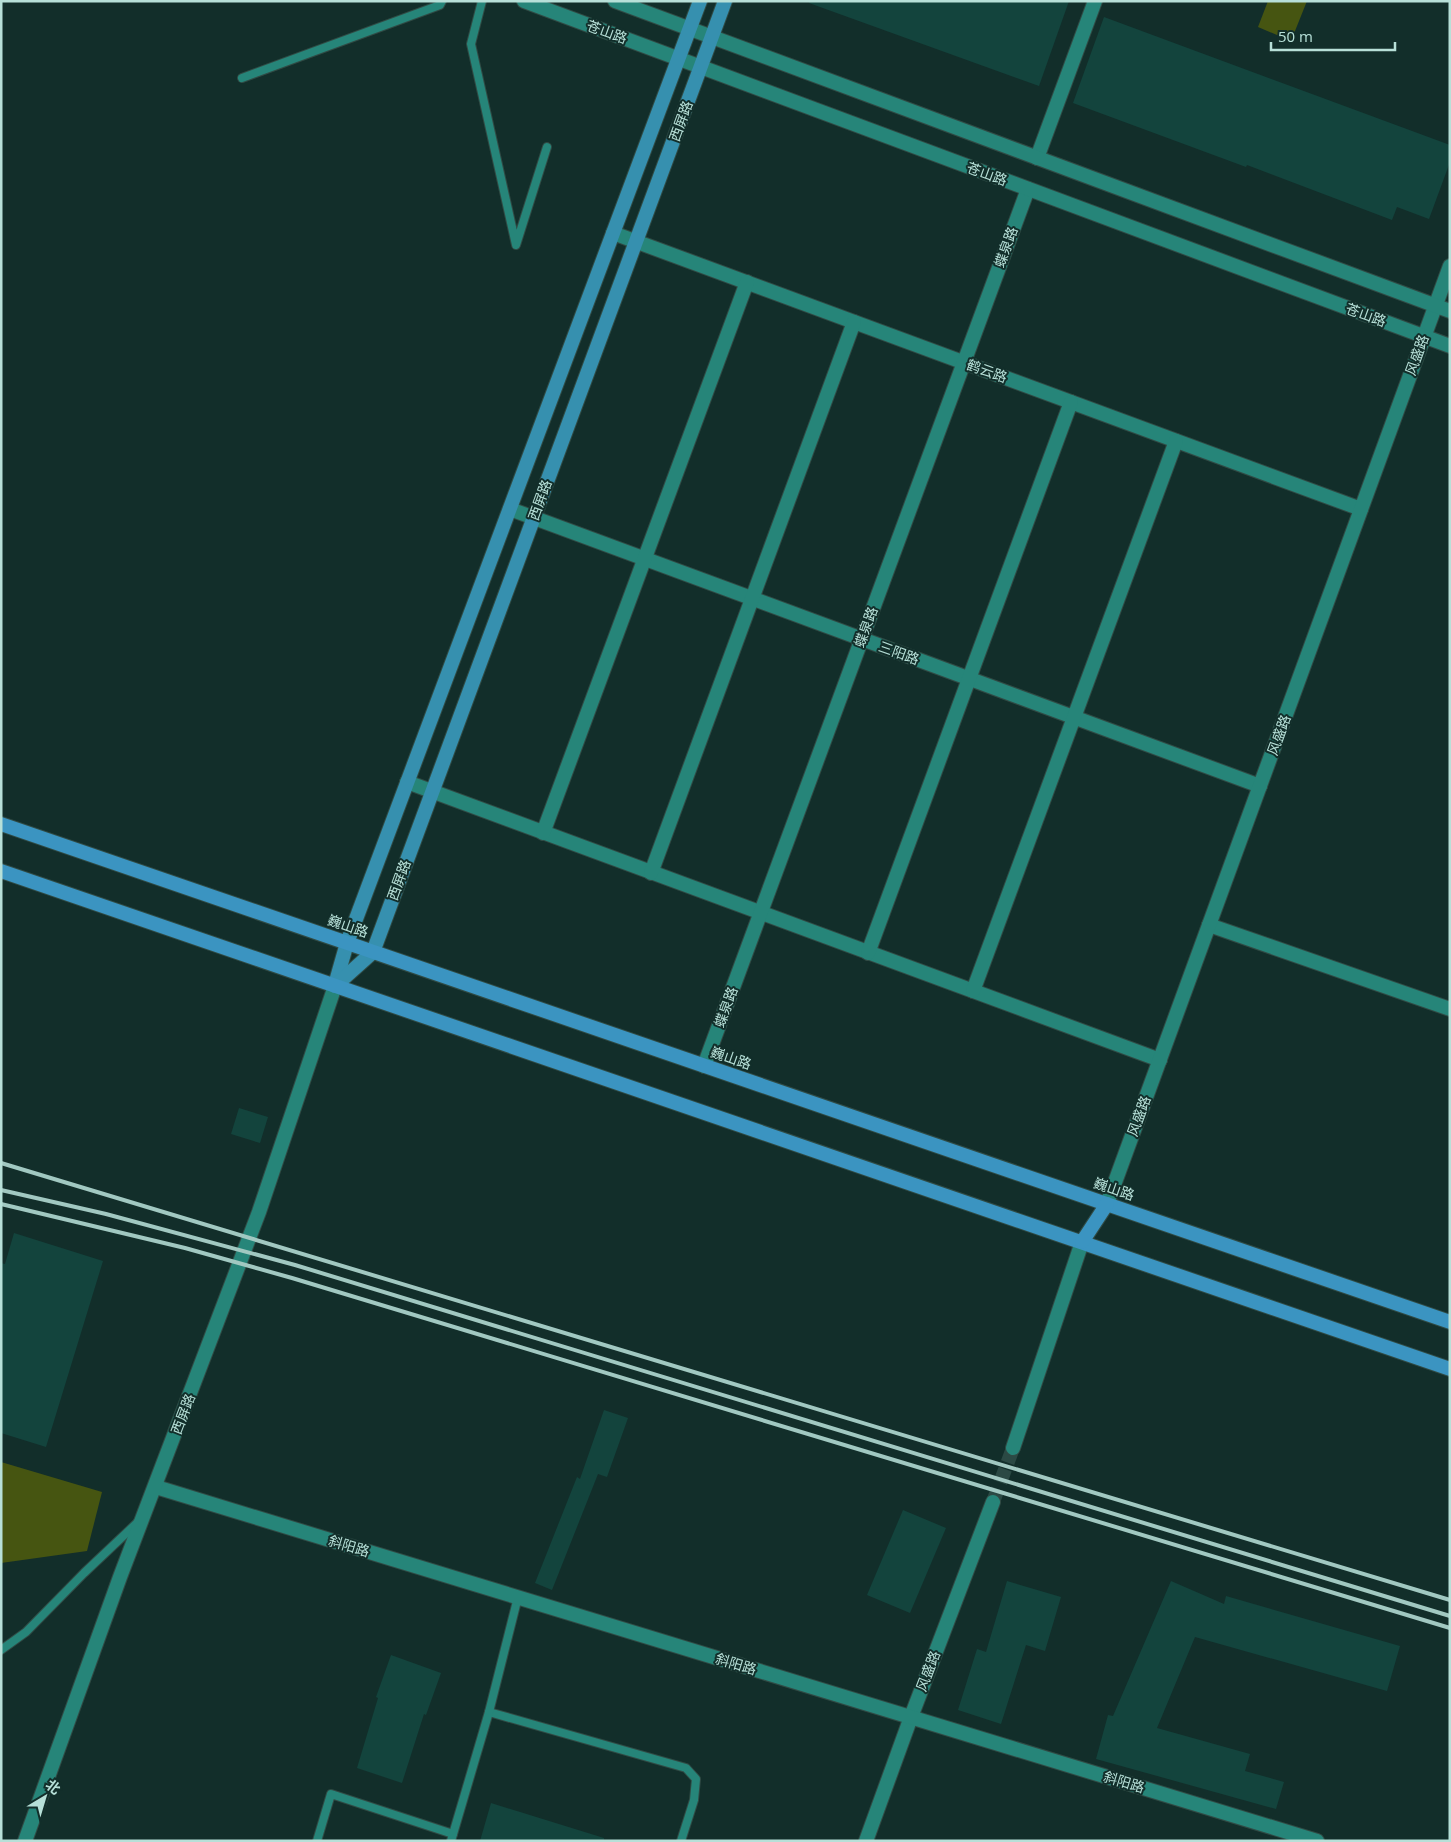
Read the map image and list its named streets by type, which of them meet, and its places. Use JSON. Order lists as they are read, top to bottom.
{
  "streets": {
    "highway": ["巍山路"],
    "main road": ["西屏路"],
    "street": [
      "苍山路",
      "蝶泉路",
      "风盛路",
      "鹤云路",
      "三阳路",
      "斜阳路"
    ]
  },
  "crossings": [
    ["苍山路", "西屏路"],
    ["苍山路", "蝶泉路"],
    ["苍山路", "风盛路"],
    ["西屏路", "鹤云路"],
    ["西屏路", "三阳路"],
    ["西屏路", "巍山路"],
    ["西屏路", "斜阳路"],
    ["蝶泉路", "鹤云路"],
    ["蝶泉路", "三阳路"],
    ["蝶泉路", "巍山路"],
    ["风盛路", "鹤云路"],
    ["风盛路", "三阳路"],
    ["风盛路", "巍山路"],
    ["风盛路", "斜阳路"]
  ],
  "scale_bar": "50 m",
  "north": "top right"
}
